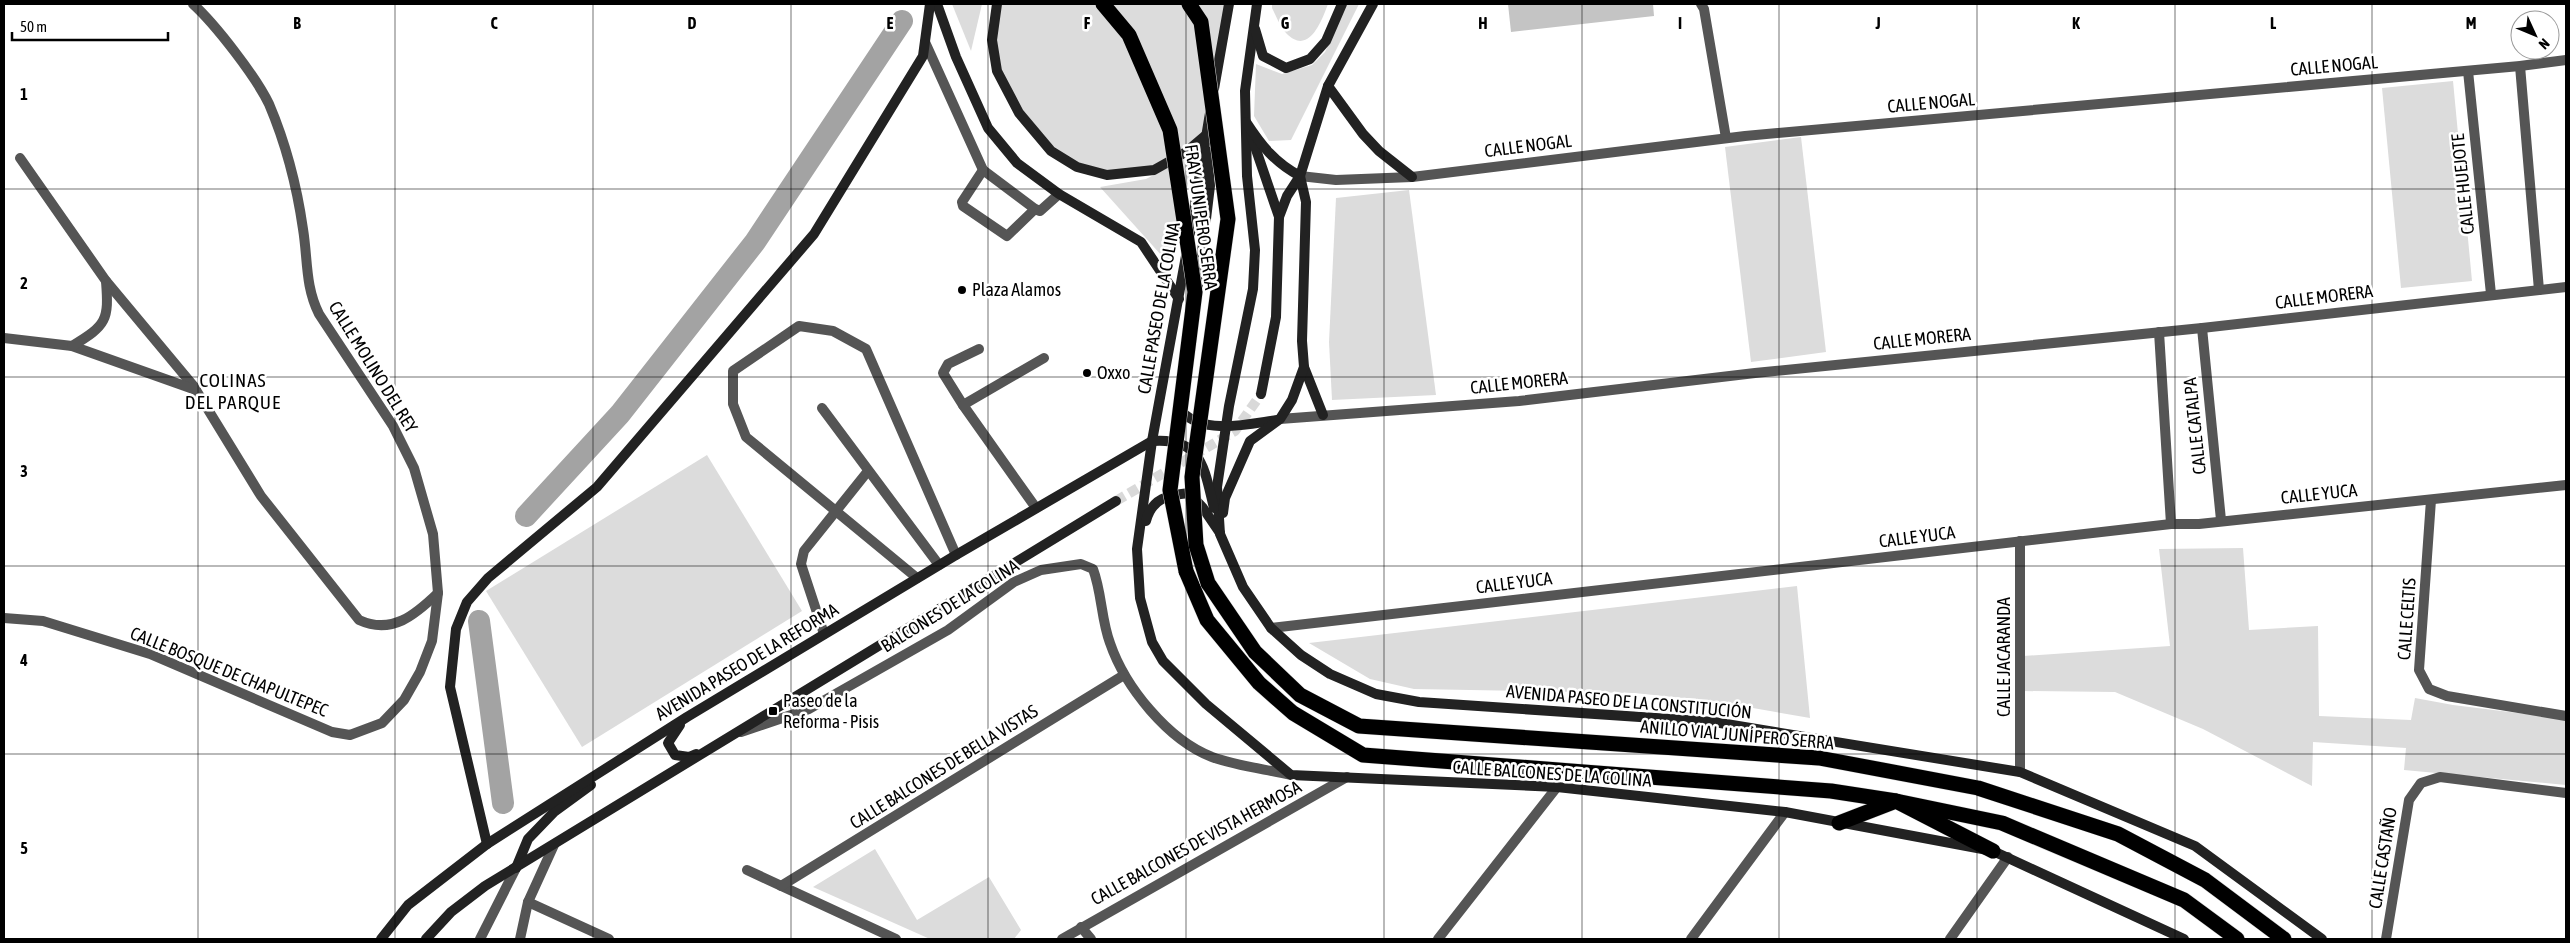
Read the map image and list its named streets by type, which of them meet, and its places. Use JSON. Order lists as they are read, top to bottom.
{
  "streets": {
    "highway": ["FRAY JUNIPERO SERRA", "ANILLO VIAL JUNÍPERO SERRA"],
    "street": [
      "CALLE NOGAL",
      "CALLE HUEJOTE",
      "CALLE MORERA",
      "CALLE PASEO DE LA COLINA",
      "CALLE MOLINO DEL REY",
      "CALLE CATALPA",
      "CALLE YUCA",
      "BALCONES DE LA COLINA",
      "CALLE CELTIS",
      "CALLE JACARANDA",
      "AVENIDA PASEO DE LA REFORMA",
      "CALLE BOSQUE DE CHAPULTEPEC",
      "AVENIDA PASEO DE LA CONSTITUCIÓN",
      "CALLE BALCONES DE BELLA VISTAS",
      "CALLE BALCONES DE LA COLINA",
      "CALLE BALCONES DE VISTA HERMOSA",
      "CALLE CASTAÑO"
    ]
  },
  "crossings": [
    ["CALLE NOGAL", "CALLE HUEJOTE"],
    ["CALLE HUEJOTE", "CALLE MORERA"],
    ["FRAY JUNIPERO SERRA", "ANILLO VIAL JUNÍPERO SERRA"],
    ["CALLE MORERA", "CALLE CATALPA"],
    ["CALLE PASEO DE LA COLINA", "AVENIDA PASEO DE LA REFORMA"],
    ["CALLE MOLINO DEL REY", "CALLE BOSQUE DE CHAPULTEPEC"],
    ["CALLE CATALPA", "CALLE YUCA"],
    ["CALLE YUCA", "CALLE CELTIS"],
    ["CALLE YUCA", "CALLE JACARANDA"],
    ["CALLE YUCA", "AVENIDA PASEO DE LA CONSTITUCIÓN"],
    ["BALCONES DE LA COLINA", "CALLE BALCONES DE BELLA VISTAS"],
    ["BALCONES DE LA COLINA", "CALLE BALCONES DE LA COLINA"],
    ["CALLE JACARANDA", "AVENIDA PASEO DE LA CONSTITUCIÓN"],
    ["CALLE BALCONES DE LA COLINA", "CALLE BALCONES DE VISTA HERMOSA"]
  ],
  "districts": ["COLINAS DEL PARQUE"],
  "places": {
    "other": ["Plaza Alamos", "Oxxo"],
    "transit": ["Paseo de la Reforma - Pisis"]
  },
  "scale_bar": "50 m",
  "north": "bottom right",
  "grid": {
    "columns": [
      "B",
      "C",
      "D",
      "E",
      "F",
      "G",
      "H",
      "I",
      "J",
      "K",
      "L",
      "M"
    ],
    "rows": [
      "1",
      "2",
      "3",
      "4",
      "5"
    ]
  }
}
